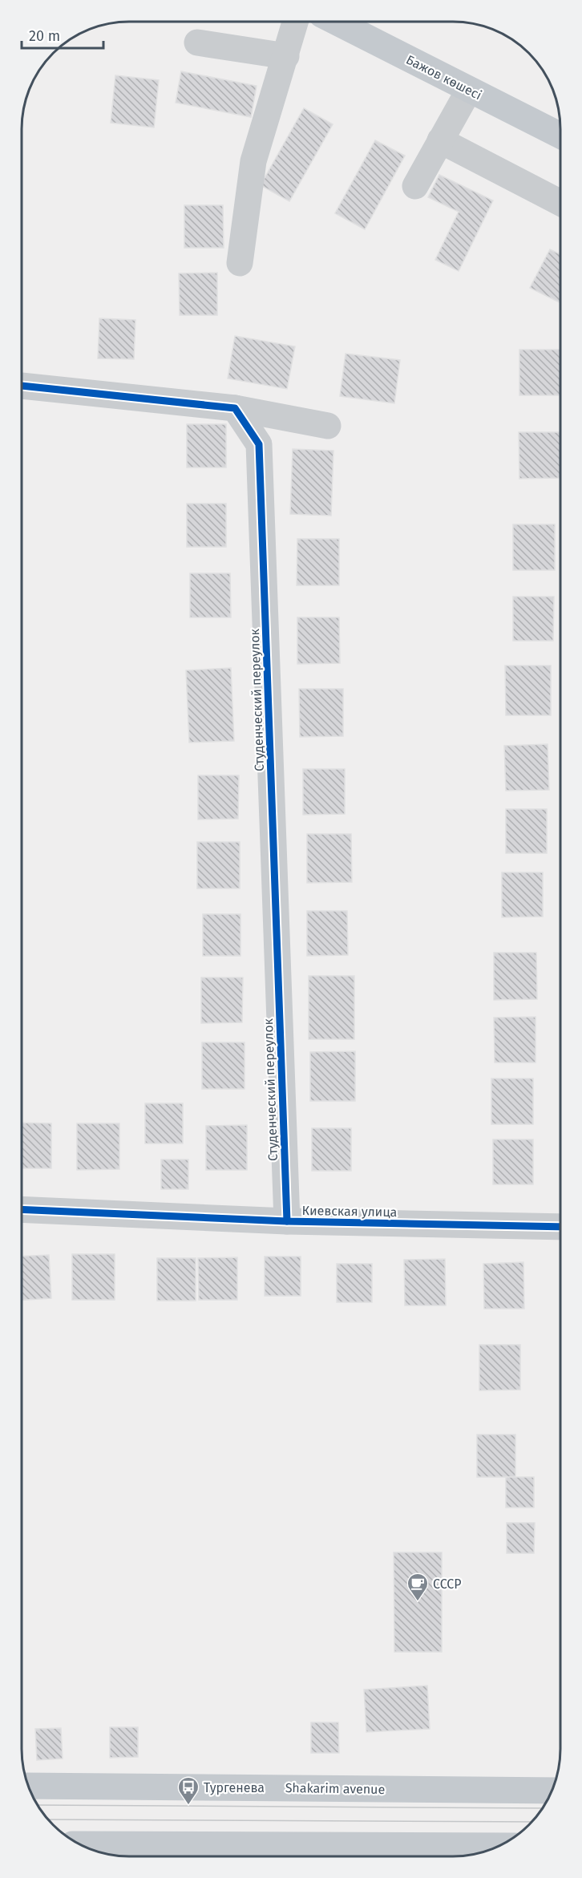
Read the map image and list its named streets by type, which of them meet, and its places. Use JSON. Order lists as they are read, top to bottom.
{
  "streets": {
    "main road": ["Бажов көшесі", "Shakarim avenue"],
    "street": ["Студенческий переулок", "Киевская улица"]
  },
  "crossings": [
    ["Студенческий переулок", "Киевская улица"]
  ],
  "places": {
    "cafe": ["СССР"],
    "bus stop": ["Тургенева"]
  },
  "scale_bar": "20 m"
}
